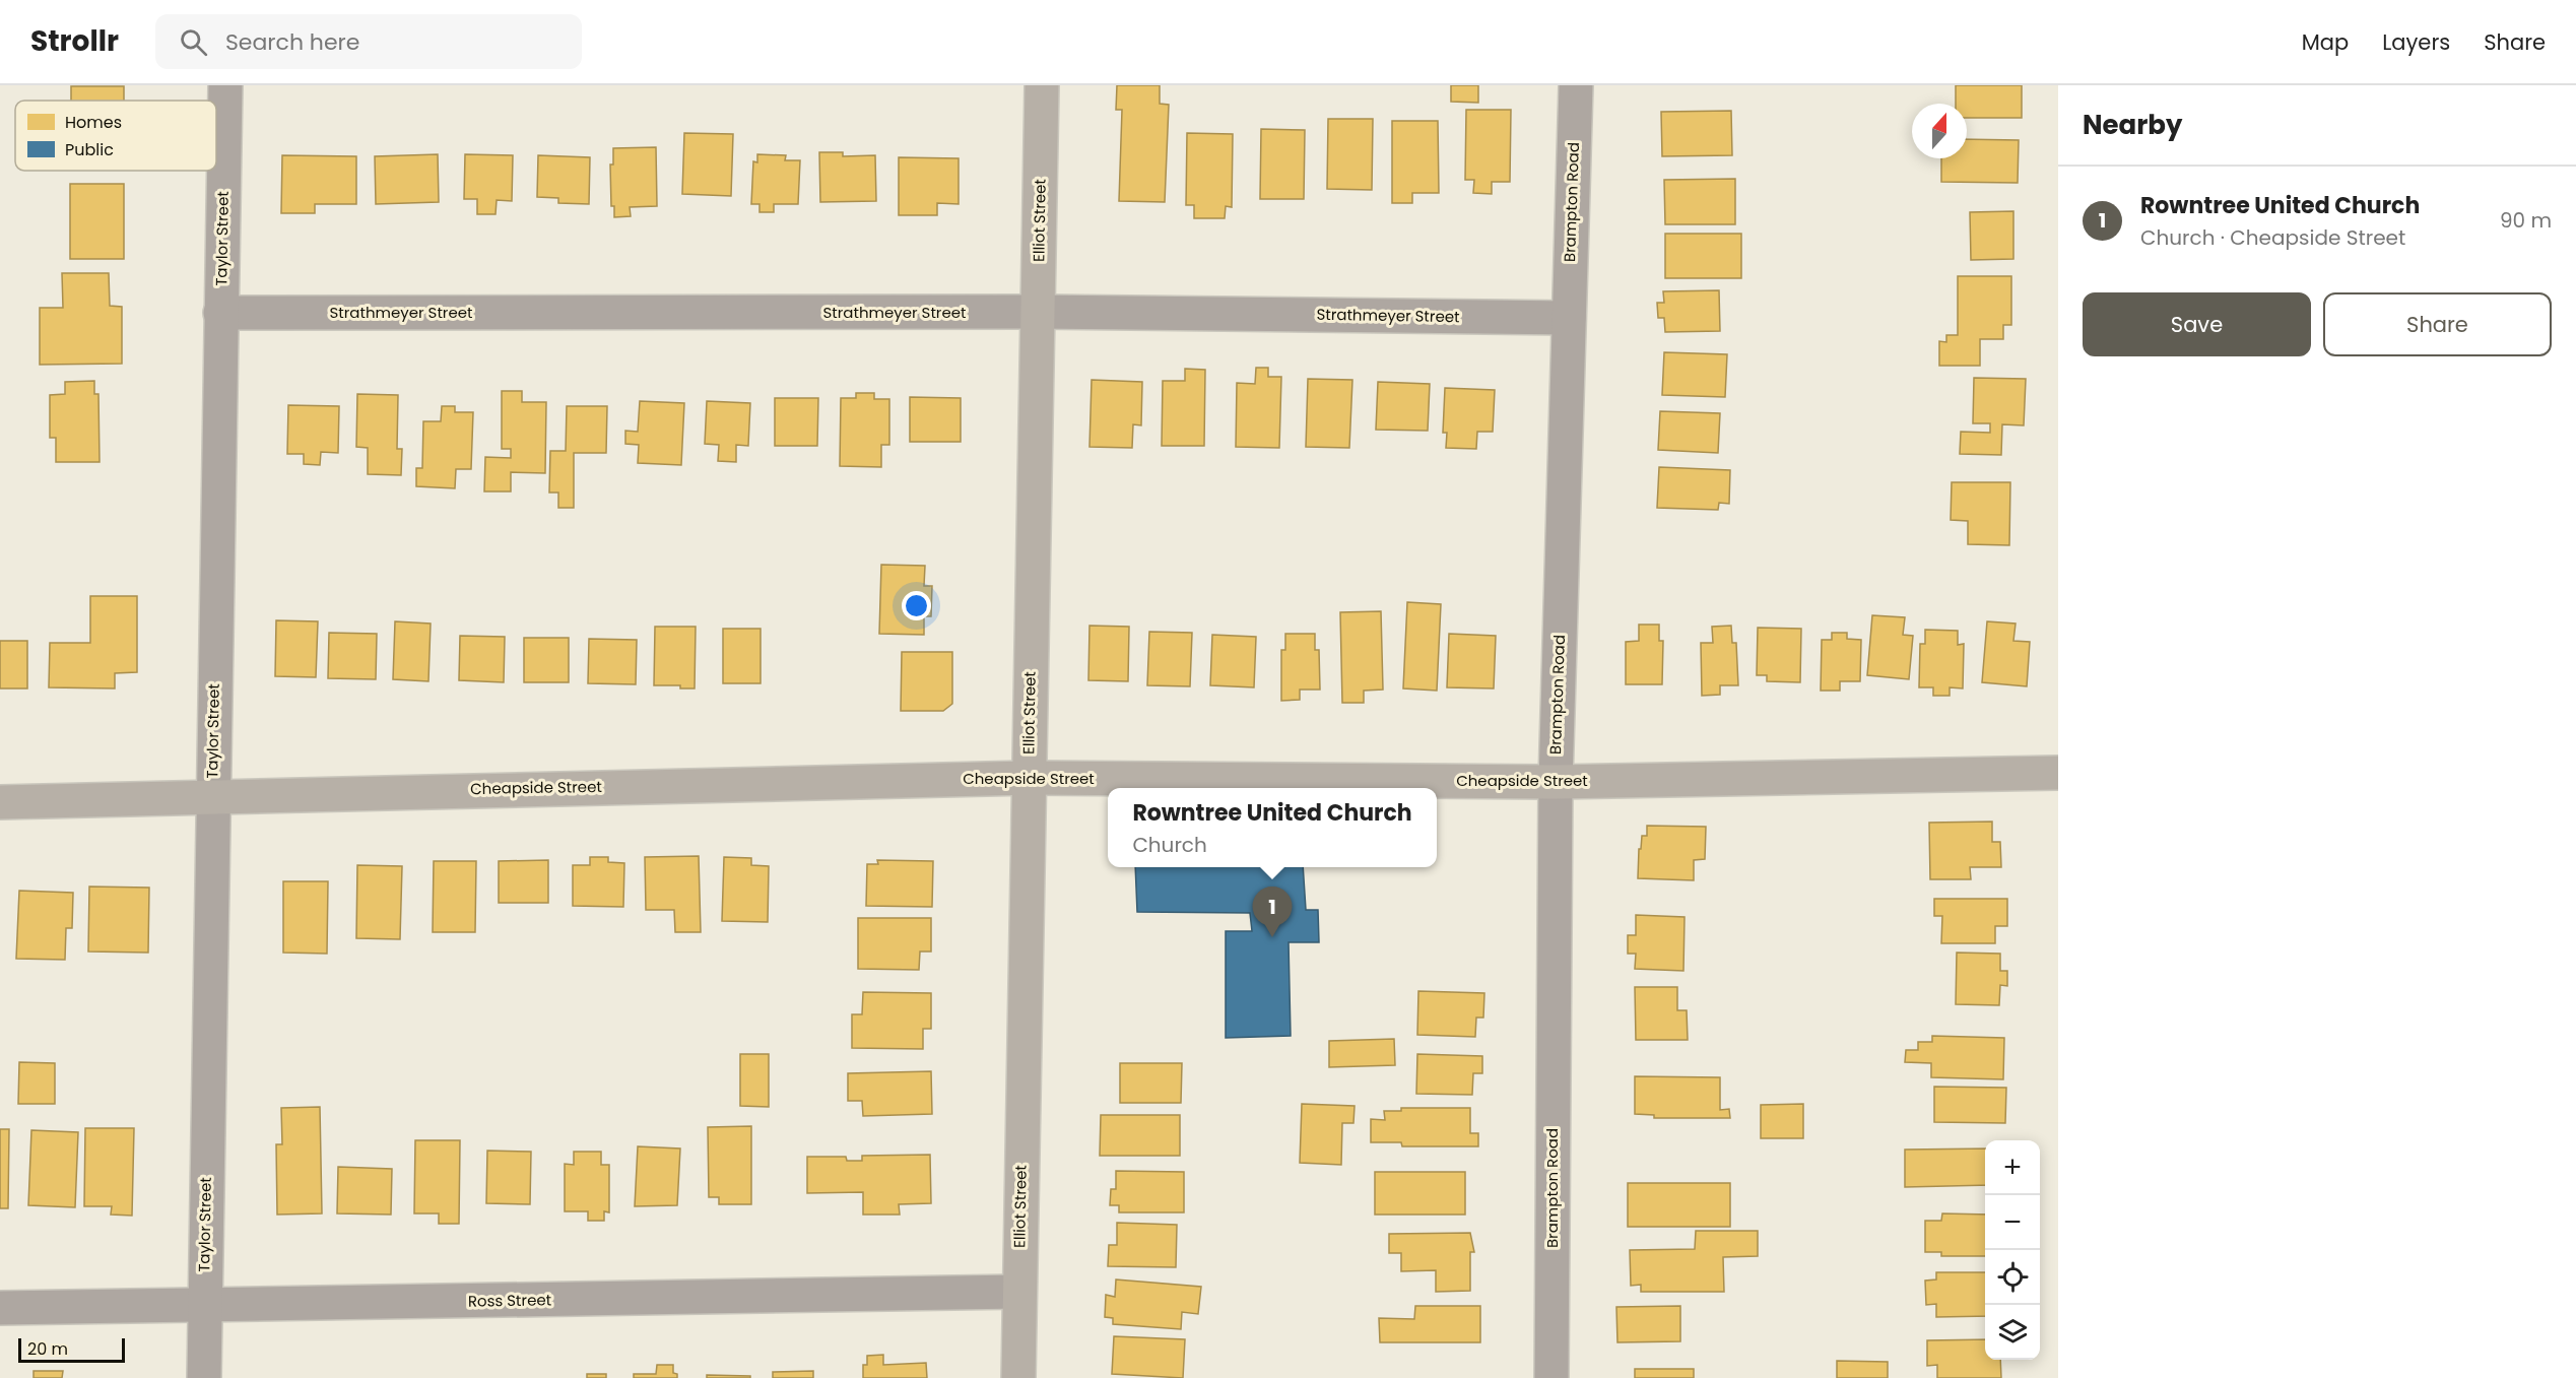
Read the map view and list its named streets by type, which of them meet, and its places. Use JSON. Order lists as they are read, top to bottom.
{
  "streets": {
    "street": [
      "Brampton Road",
      "Elliot Street",
      "Taylor Street",
      "Strathmeyer Street",
      "Cheapside Street",
      "Ross Street"
    ]
  },
  "crossings": [
    ["Brampton Road", "Strathmeyer Street"],
    ["Brampton Road", "Cheapside Street"],
    ["Elliot Street", "Strathmeyer Street"],
    ["Elliot Street", "Cheapside Street"],
    ["Elliot Street", "Ross Street"],
    ["Taylor Street", "Strathmeyer Street"],
    ["Taylor Street", "Cheapside Street"],
    ["Taylor Street", "Ross Street"]
  ],
  "legend": ["Homes", "Public"],
  "scale_bar": "20 m",
  "north": "top",
  "page": {
    "header": "Strollr",
    "search": "Search here",
    "nav": ["Map", "Layers", "Share"],
    "heading": "Nearby",
    "list": [
      {
        "mark": "1",
        "name": "Rowntree United Church",
        "note": "Church · Cheapside Street",
        "value": "90 m"
      }
    ],
    "buttons": ["Save", "Share"],
    "popup": ["Rowntree United Church", "Church"],
    "pins": "1",
    "map_buttons": ["+", "−"],
    "scale": "20 m"
  }
}
